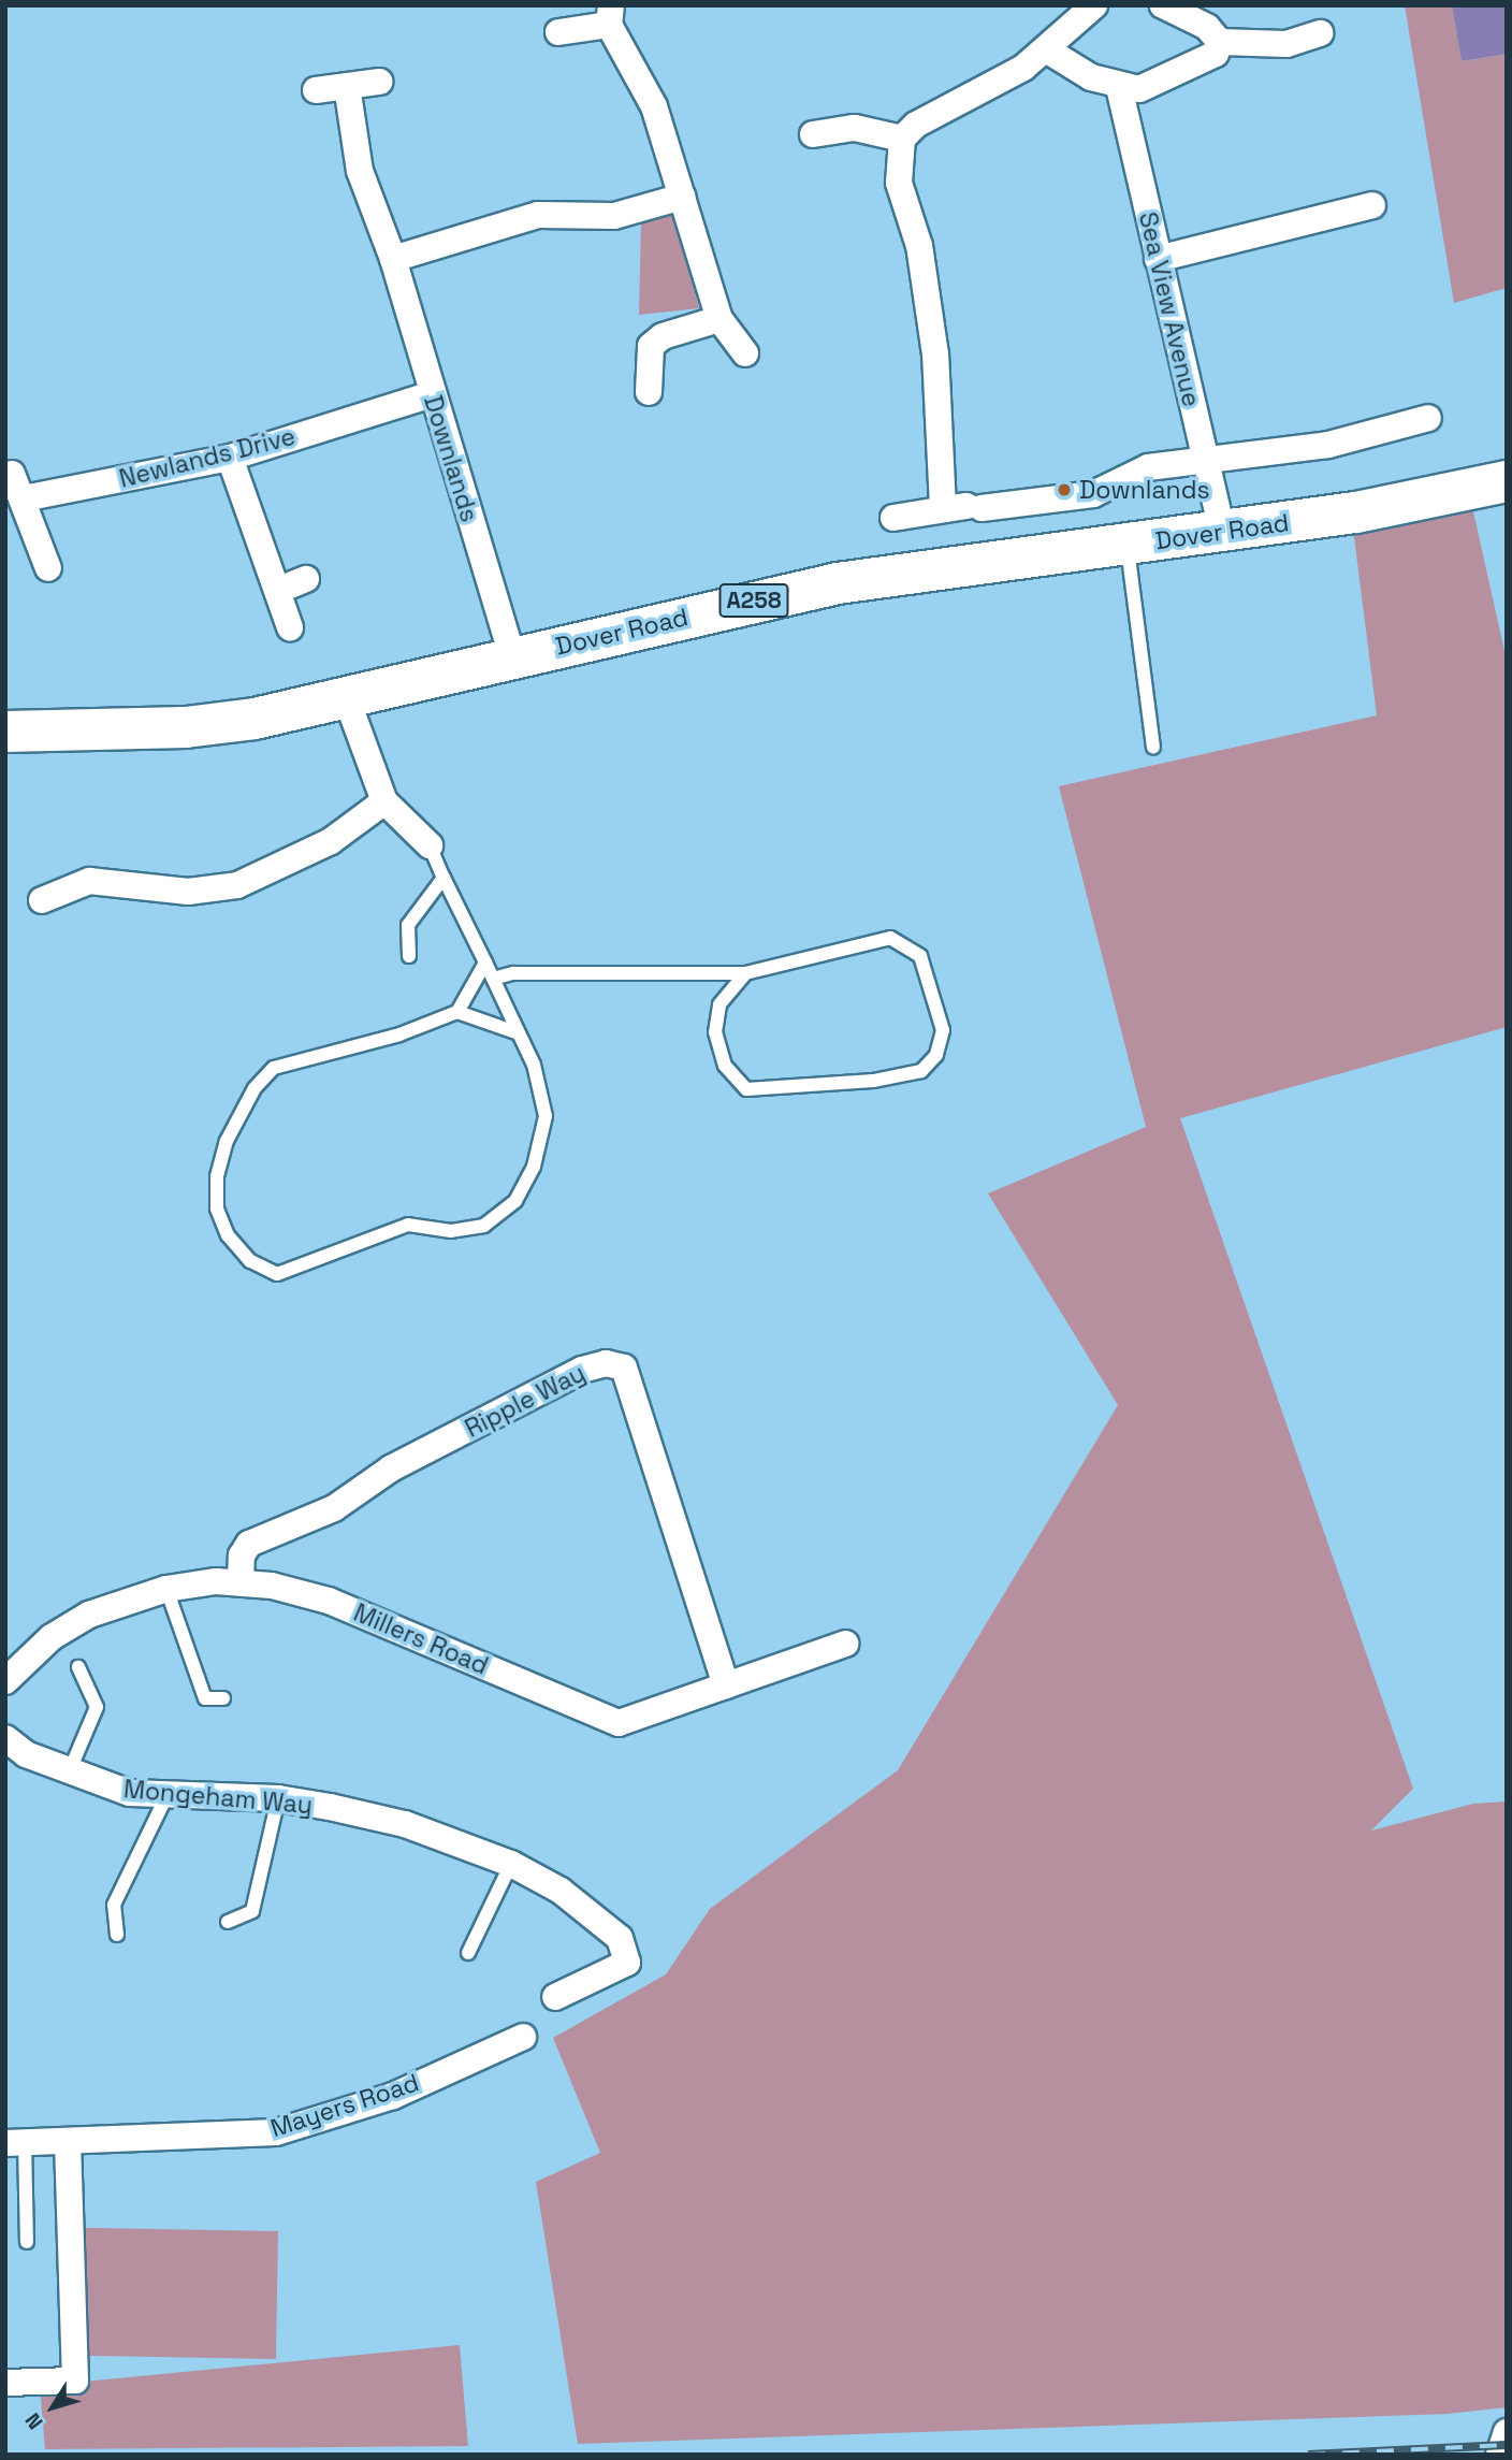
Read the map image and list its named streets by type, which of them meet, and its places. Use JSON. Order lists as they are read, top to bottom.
{
  "streets": {
    "main road": ["Dover Road", "A258"],
    "street": [
      "Sea View Avenue",
      "Newlands Drive",
      "Downlands",
      "Ripple Way",
      "Millers Road",
      "Mongeham Way",
      "Mayers Road"
    ]
  },
  "crossings": [
    ["Sea View Avenue", "Dover Road"],
    ["Newlands Drive", "Downlands"],
    ["Downlands", "Dover Road"],
    ["Ripple Way", "Millers Road"]
  ],
  "places": ["Downlands"],
  "north": "bottom left"
}
